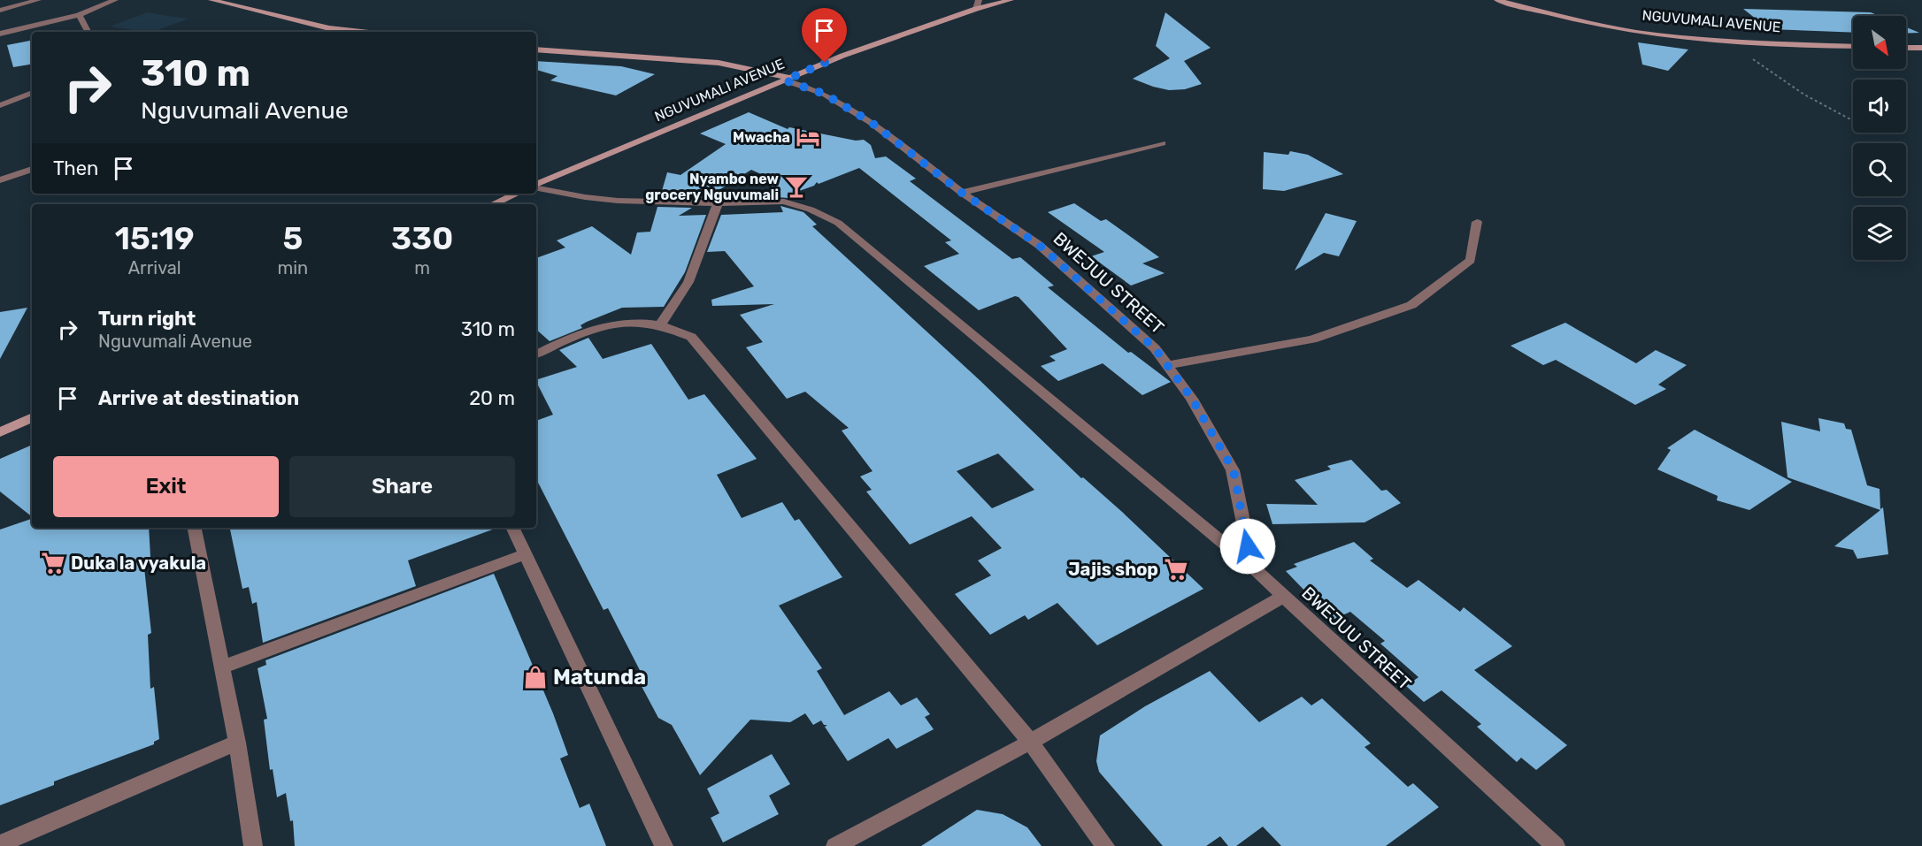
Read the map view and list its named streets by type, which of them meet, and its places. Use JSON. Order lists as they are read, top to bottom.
{
  "streets": {
    "street": ["NGUVUMALI AVENUE", "BWEJUU STREET"]
  },
  "crossings": [
    ["NGUVUMALI AVENUE", "BWEJUU STREET"]
  ],
  "places": {
    "hotel": ["Mwacha"],
    "bar": ["Nyambo new grocery Nguvumali"],
    "supermarket": ["Duka la vyakula", "Jajis shop"],
    "shop": ["Matunda"]
  },
  "north": "bottom right",
  "page": {
    "turn": ["310 m", "Nguvumali Avenue"],
    "then": "Then",
    "eta": [
      "15:19",
      "Arrival",
      "5",
      "min",
      "330",
      "m"
    ],
    "list": [
      {
        "name": "Turn right",
        "note": "Nguvumali Avenue",
        "value": "310 m"
      },
      {
        "name": "Arrive at destination",
        "value": "20 m"
      }
    ],
    "buttons": ["Exit", "Share"]
  }
}
